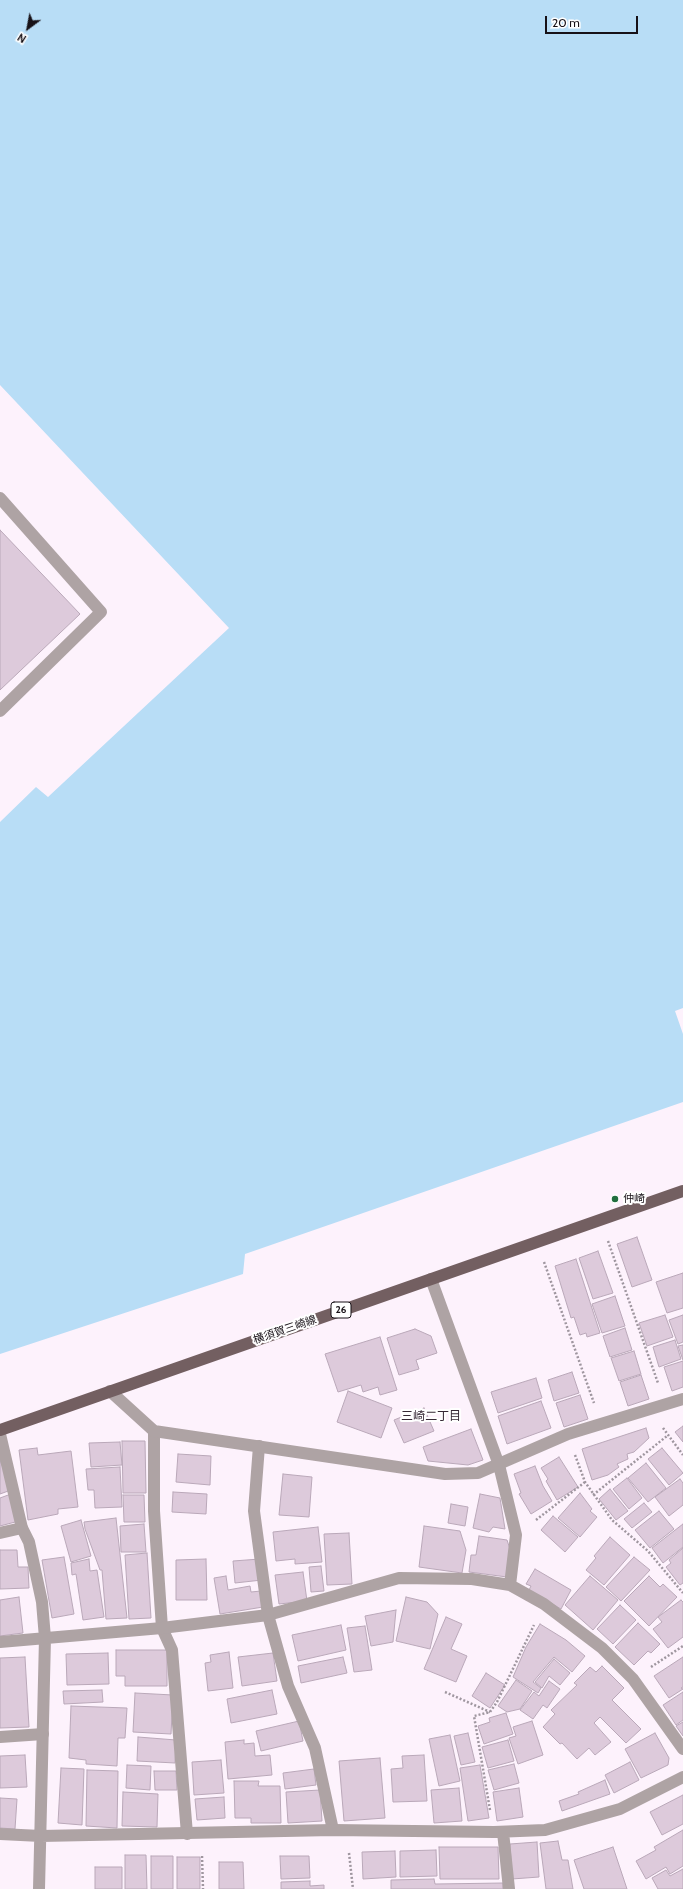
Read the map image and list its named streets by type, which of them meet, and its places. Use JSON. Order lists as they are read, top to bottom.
{
  "streets": {
    "main road": ["26", "横須賀三崎線"]
  },
  "districts": ["三崎二丁目"],
  "places": ["仲崎"],
  "scale_bar": "20 m",
  "north": "bottom left"
}
